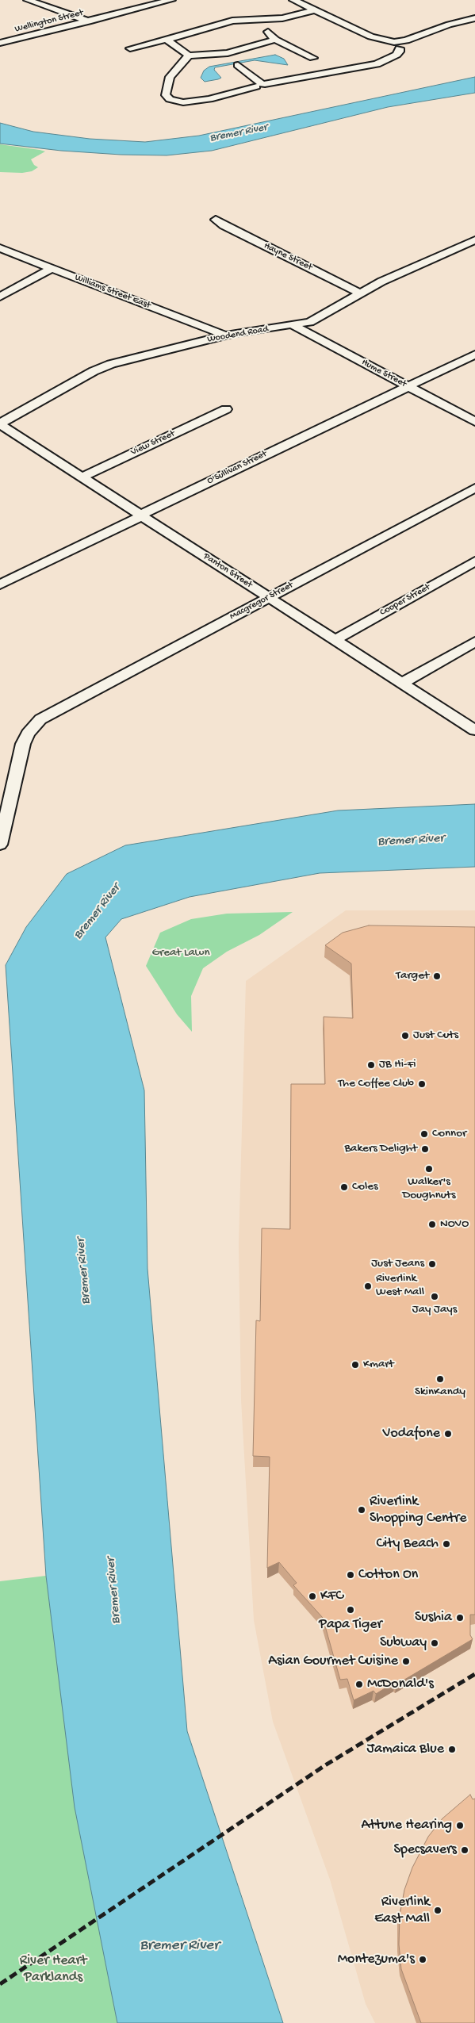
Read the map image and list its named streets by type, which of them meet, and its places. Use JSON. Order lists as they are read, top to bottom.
{
  "streets": {
    "street": [
      "Wellington Street",
      "Hayne Street",
      "Williams Street East",
      "Woodend Road",
      "Hume Street",
      "View Street",
      "O'Sullivan Street",
      "Panton Street",
      "Cooper Street",
      "Macgregor Street"
    ]
  },
  "crossings": [
    ["Hayne Street", "Woodend Road"],
    ["Williams Street East", "Woodend Road"],
    ["Woodend Road", "Hume Street"],
    ["Woodend Road", "Panton Street"],
    ["Hume Street", "O'Sullivan Street"],
    ["View Street", "Panton Street"],
    ["O'Sullivan Street", "Panton Street"],
    ["Panton Street", "Cooper Street"],
    ["Panton Street", "Macgregor Street"]
  ],
  "water": ["Bremer River"],
  "parks": ["Great Lawn", "River Heart Parklands"],
  "places": [
    "Target",
    "Just Cuts",
    "JB Hi-Fi",
    "The Coffee Club",
    "Connor",
    "Bakers Delight",
    "Walker's Doughnuts",
    "Coles",
    "NOVO",
    "Just Jeans",
    "Riverlink West Mall",
    "Jay Jays",
    "Kmart",
    "SkinKandy",
    "Vodafone",
    "Riverlink Shopping Centre",
    "City Beach",
    "Cotton On",
    "KFC",
    "Papa Tiger",
    "Sushia",
    "Subway",
    "Asian Gourmet Cuisine",
    "McDonald's",
    "Jamaica Blue",
    "Attune Hearing",
    "Specsavers",
    "Riverlink East Mall",
    "Montezuma's"
  ]
}
